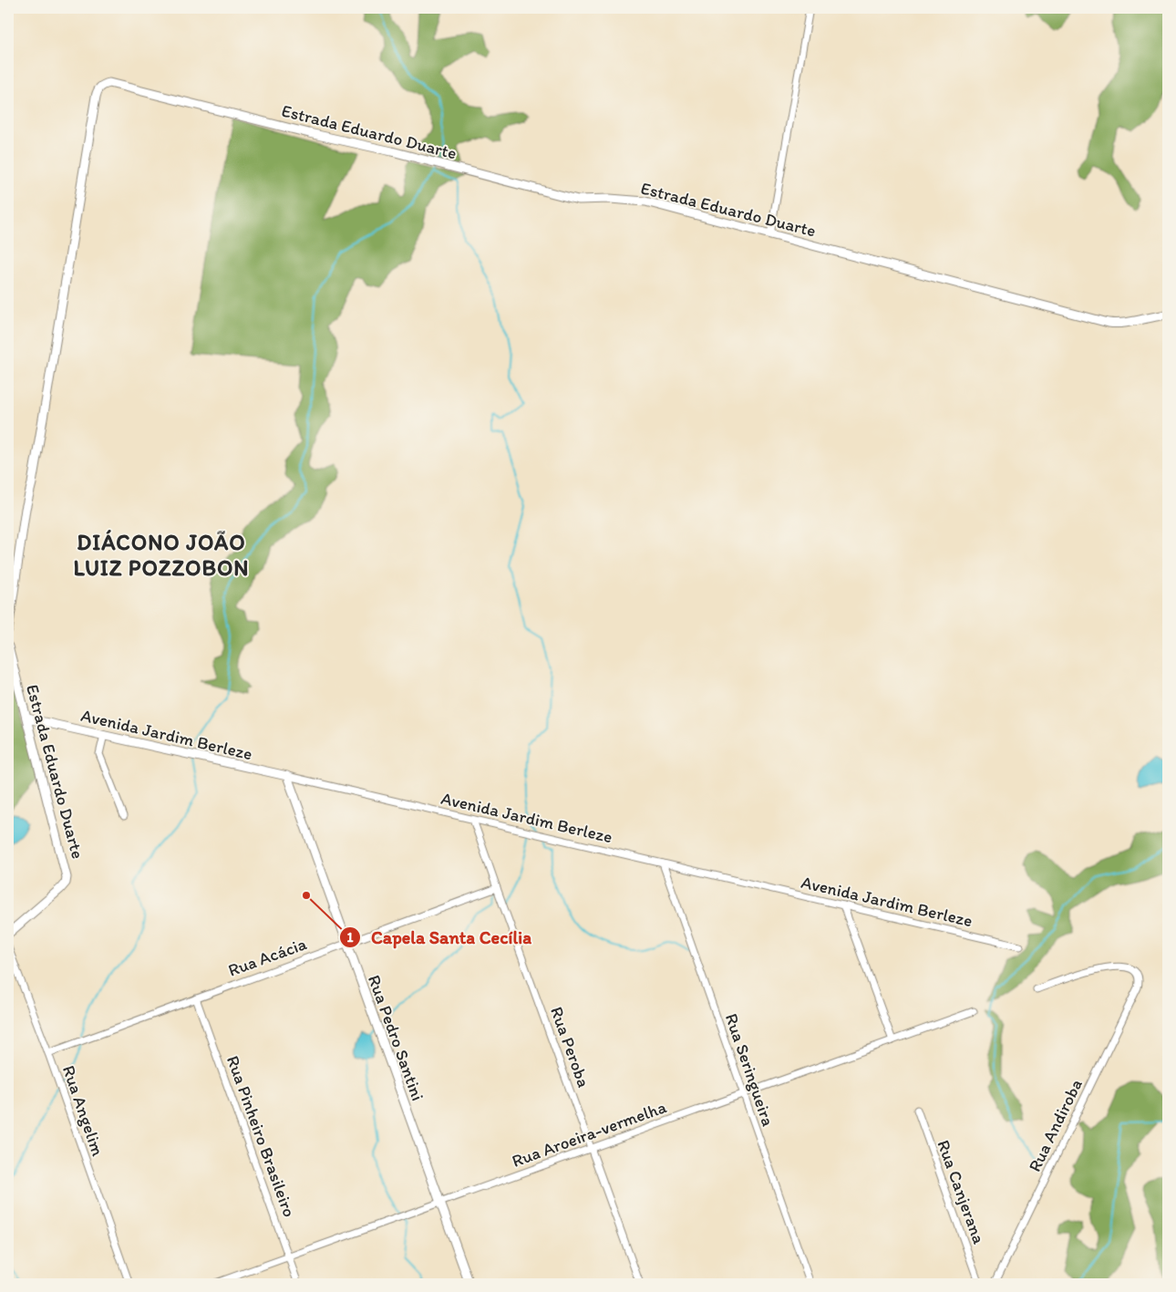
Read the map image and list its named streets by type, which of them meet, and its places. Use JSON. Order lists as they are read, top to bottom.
{
  "streets": {
    "street": [
      "Estrada Eduardo Duarte",
      "Avenida Jardim Berleze",
      "Rua Acácia",
      "Rua Pedro Santini",
      "Rua Peroba",
      "Rua Seringueira",
      "Rua Angelim",
      "Rua Andiroba",
      "Rua Aroeira-vermelha",
      "Rua Pinheiro Brasileiro",
      "Rua Canjerana"
    ]
  },
  "crossings": [
    ["Estrada Eduardo Duarte", "Avenida Jardim Berleze"],
    ["Avenida Jardim Berleze", "Rua Pedro Santini"],
    ["Avenida Jardim Berleze", "Rua Peroba"],
    ["Avenida Jardim Berleze", "Rua Seringueira"],
    ["Rua Acácia", "Rua Pedro Santini"],
    ["Rua Acácia", "Rua Peroba"],
    ["Rua Acácia", "Rua Angelim"],
    ["Rua Acácia", "Rua Pinheiro Brasileiro"],
    ["Rua Pedro Santini", "Rua Aroeira-vermelha"],
    ["Rua Peroba", "Rua Aroeira-vermelha"],
    ["Rua Seringueira", "Rua Aroeira-vermelha"],
    ["Rua Aroeira-vermelha", "Rua Pinheiro Brasileiro"]
  ],
  "districts": ["DIÁCONO JOÃO LUIZ POZZOBON"],
  "places": ["Capela Santa Cecília"]
}
